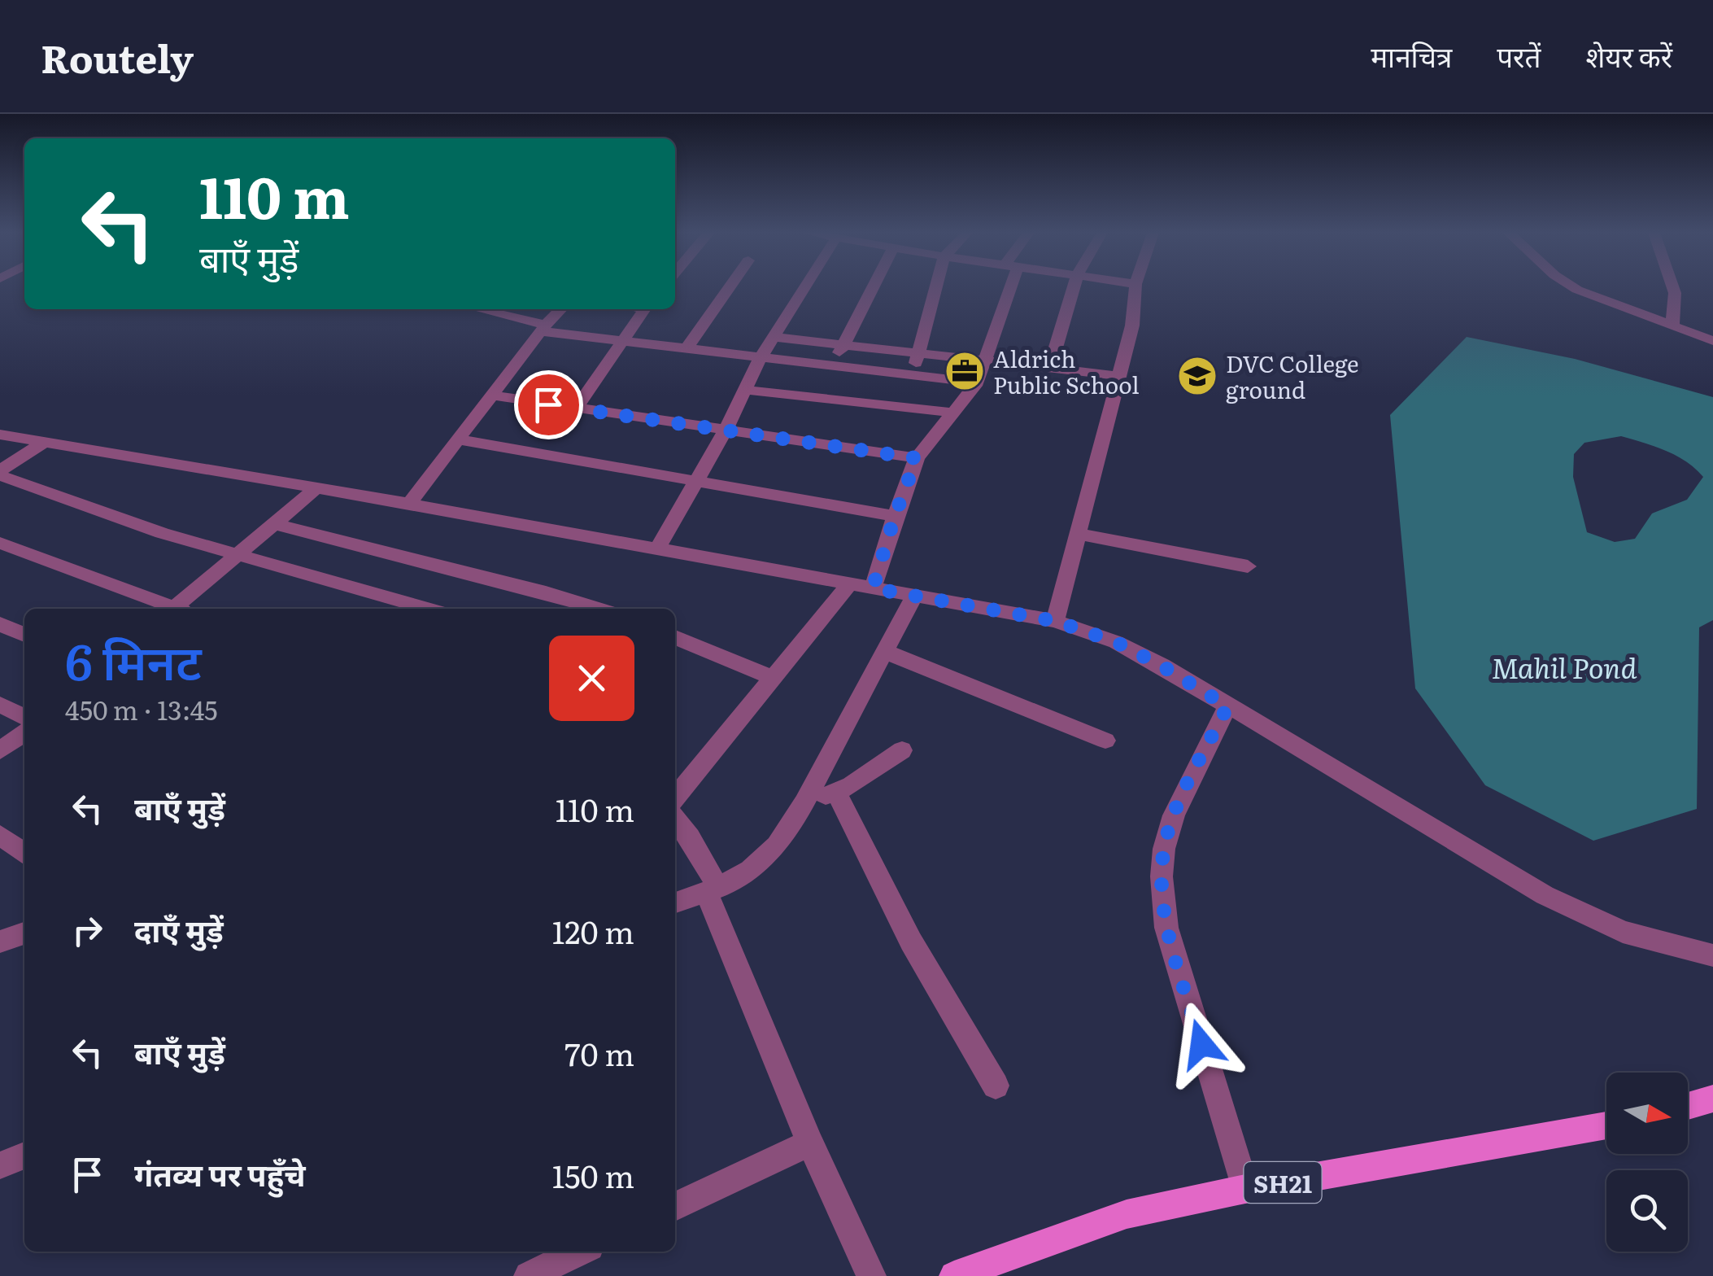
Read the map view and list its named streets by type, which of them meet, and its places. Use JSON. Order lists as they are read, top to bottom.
{
  "streets": {
    "main road": ["SH21"]
  },
  "water": ["Mahil Pond"],
  "places": {
    "office": ["Aldrich Public School"],
    "school or university": ["DVC College ground"]
  },
  "north": "right",
  "page": {
    "header": "Routely",
    "nav": ["मानचित्र", "परतें", "शेयर करें"],
    "turn": ["110 m", "बाएँ मुड़ें"],
    "heading": ["6 मिनट", "450 m · 13:45"],
    "list": [
      {
        "name": "बाएँ मुड़ें",
        "value": "110 m"
      },
      {
        "name": "दाएँ मुड़ें",
        "value": "120 m"
      },
      {
        "name": "बाएँ मुड़ें",
        "value": "70 m"
      },
      {
        "name": "गंतव्य पर पहुँचे",
        "value": "150 m"
      }
    ]
  }
}
